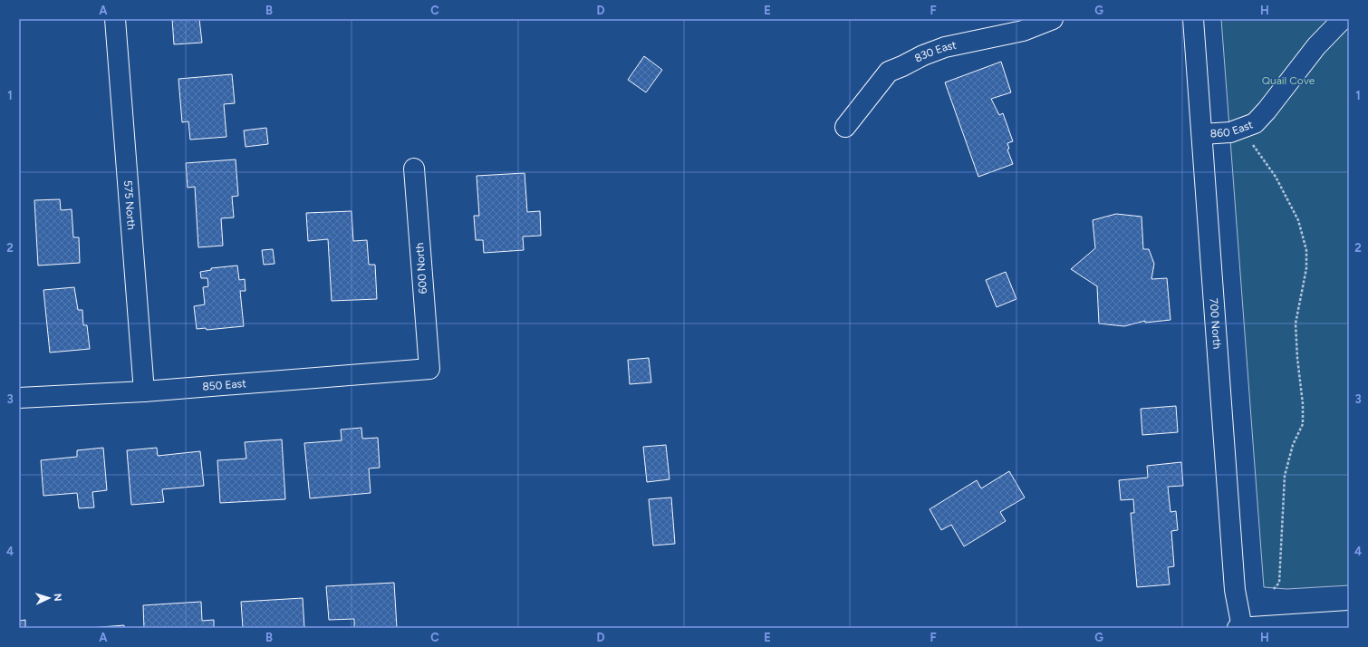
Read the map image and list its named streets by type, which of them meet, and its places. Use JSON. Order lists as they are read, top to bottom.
{
  "streets": {
    "street": [
      "830 East",
      "860 East",
      "575 North",
      "600 North",
      "700 North",
      "850 East"
    ]
  },
  "crossings": [
    ["860 East", "700 North"],
    ["575 North", "850 East"],
    ["600 North", "850 East"]
  ],
  "parks": ["Quail Cove"],
  "north": "right",
  "grid": {
    "columns": [
      "A",
      "B",
      "C",
      "D",
      "E",
      "F",
      "G",
      "H"
    ],
    "rows": [
      "1",
      "2",
      "3",
      "4"
    ]
  }
}
